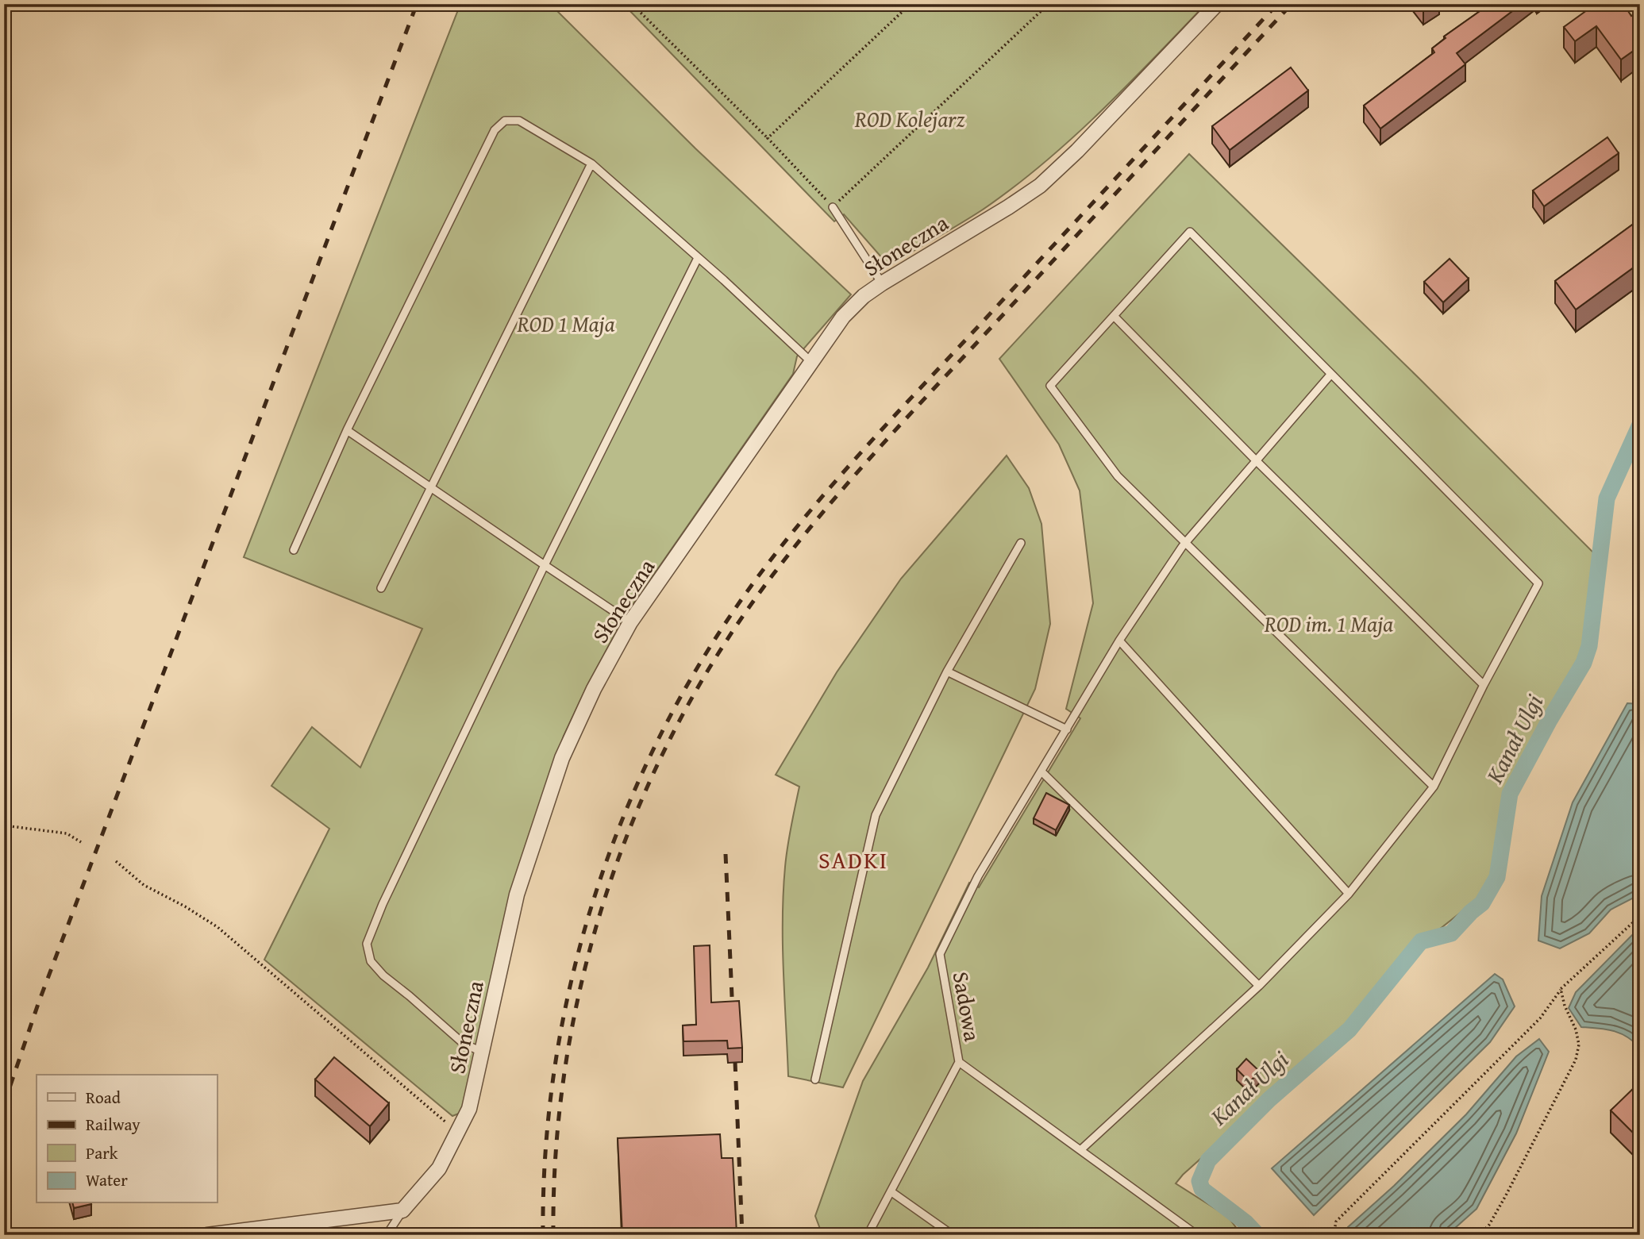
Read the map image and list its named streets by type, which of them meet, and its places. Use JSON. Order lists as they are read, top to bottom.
{
  "streets": {
    "street": ["Słoneczna"],
    "lane": ["Sadowa"]
  },
  "districts": ["SADKI"],
  "water": ["Kanał Ulgi"],
  "parks": ["ROD Kolejarz", "ROD 1 Maja", "ROD im. 1 Maja"],
  "legend": [
    "Road",
    "Railway",
    "Park",
    "Water"
  ]
}
